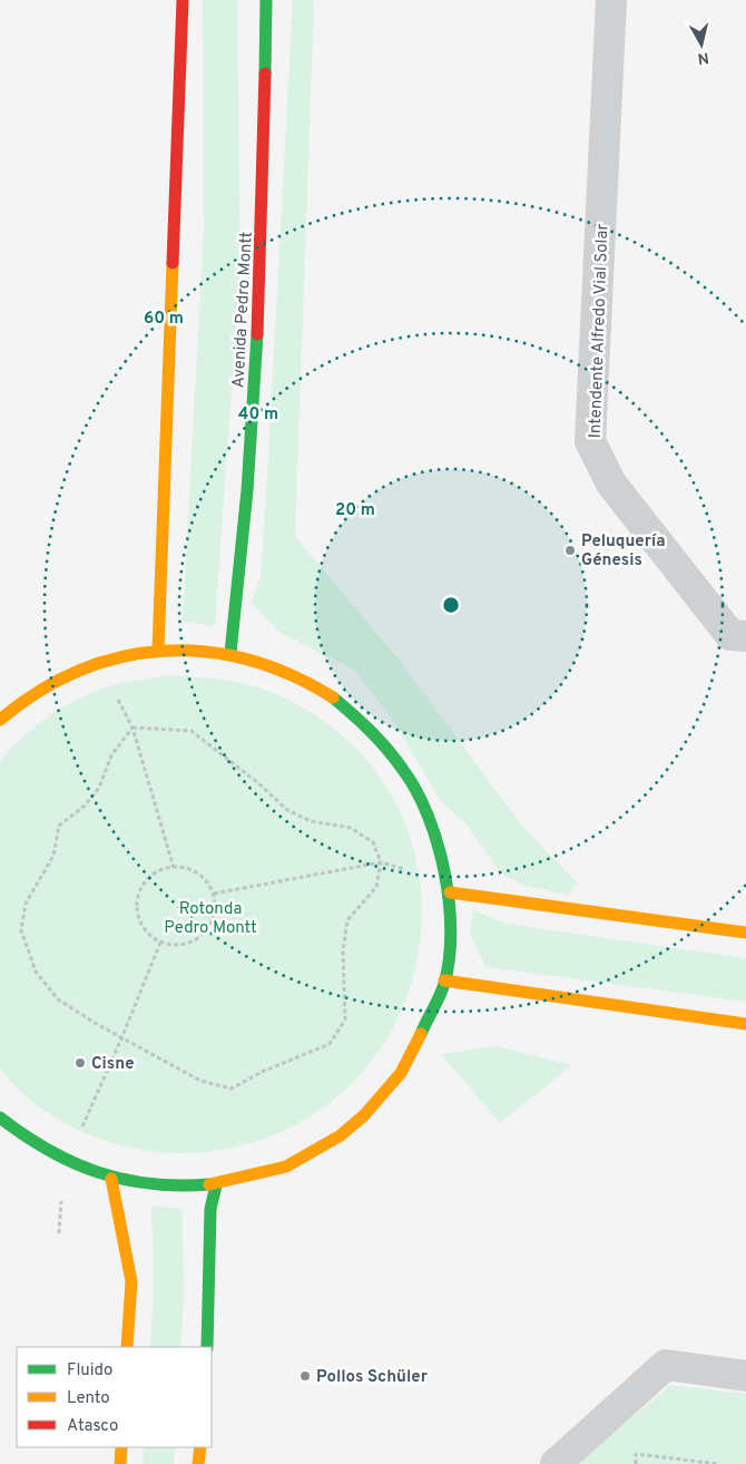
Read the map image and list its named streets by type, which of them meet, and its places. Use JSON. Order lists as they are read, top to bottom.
{
  "streets": {
    "main road": ["Avenida Pedro Montt"],
    "street": ["Intendente Alfredo Vial Solar"]
  },
  "parks": ["Rotonda Pedro Montt"],
  "places": ["Peluquería Génesis", "Cisne", "Pollos Schüler"],
  "legend": ["Fluido", "Lento", "Atasco"],
  "north": "bottom",
  "rings": ["60 m", "40 m", "20 m"]
}
